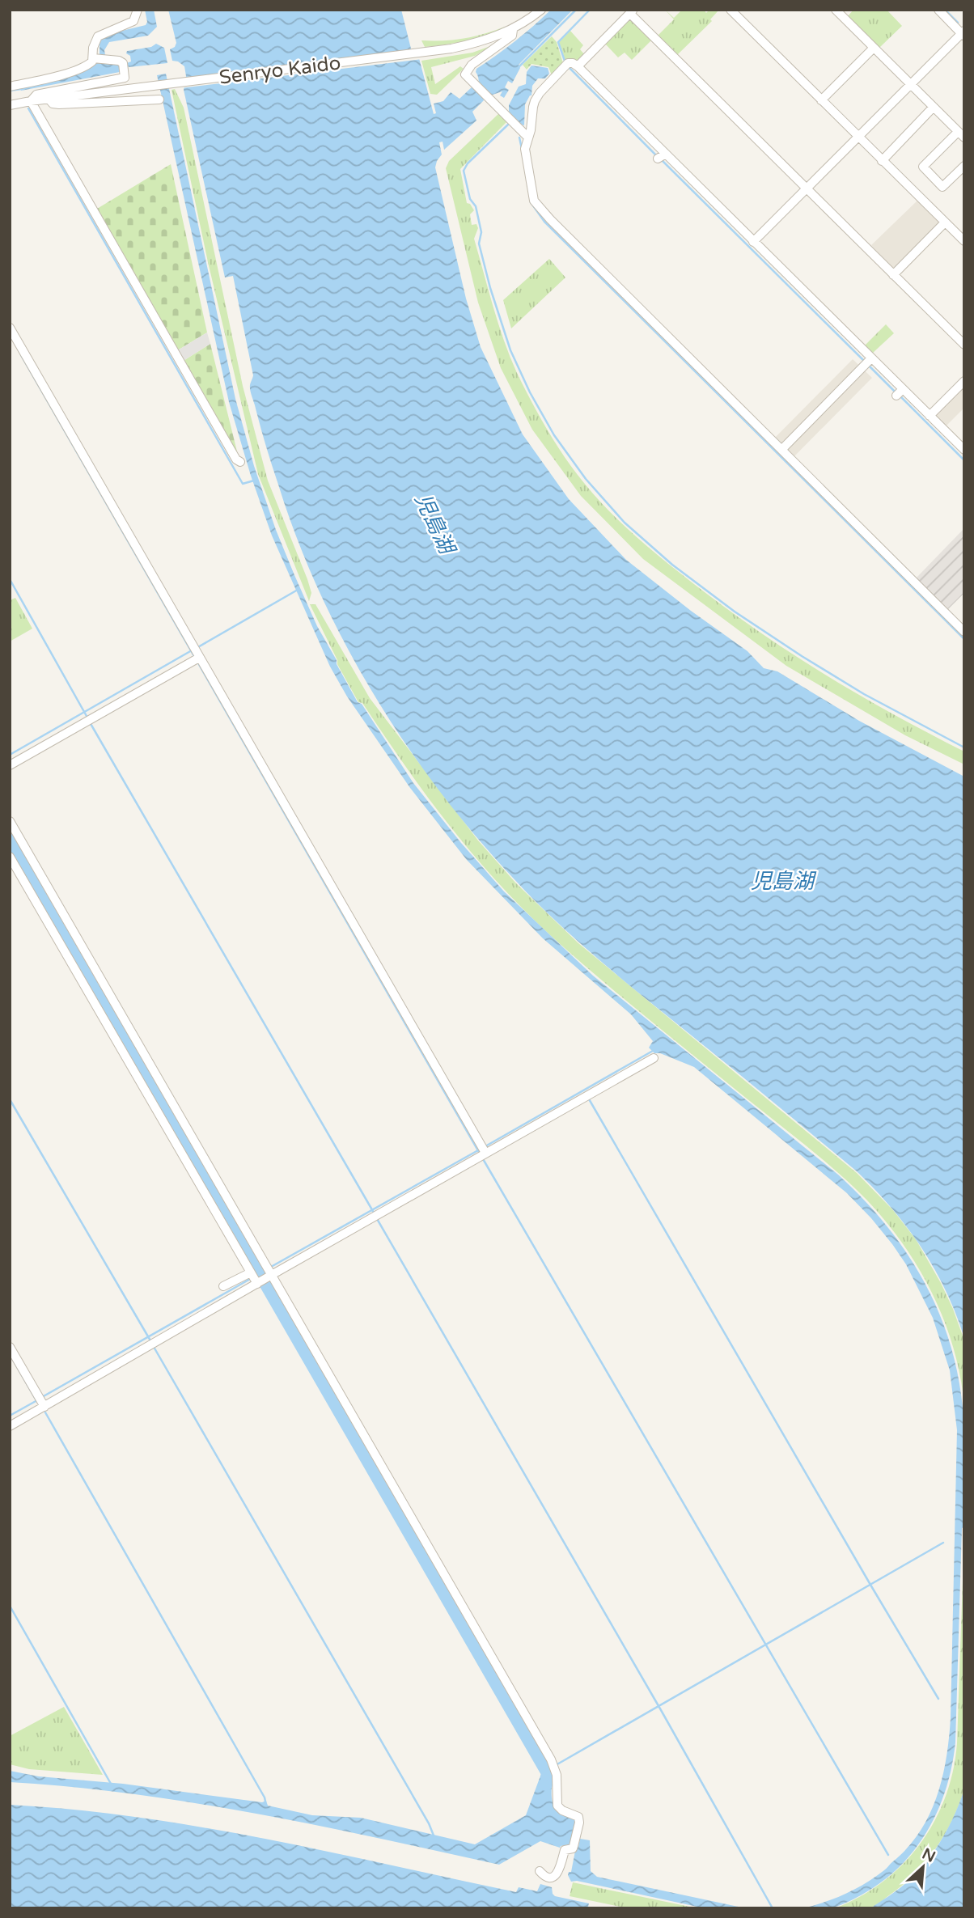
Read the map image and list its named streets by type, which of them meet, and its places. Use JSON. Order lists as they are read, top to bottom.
{
  "streets": {
    "street": ["Senryo Kaido"]
  },
  "water": ["児島湖"],
  "north": "top right"
}
